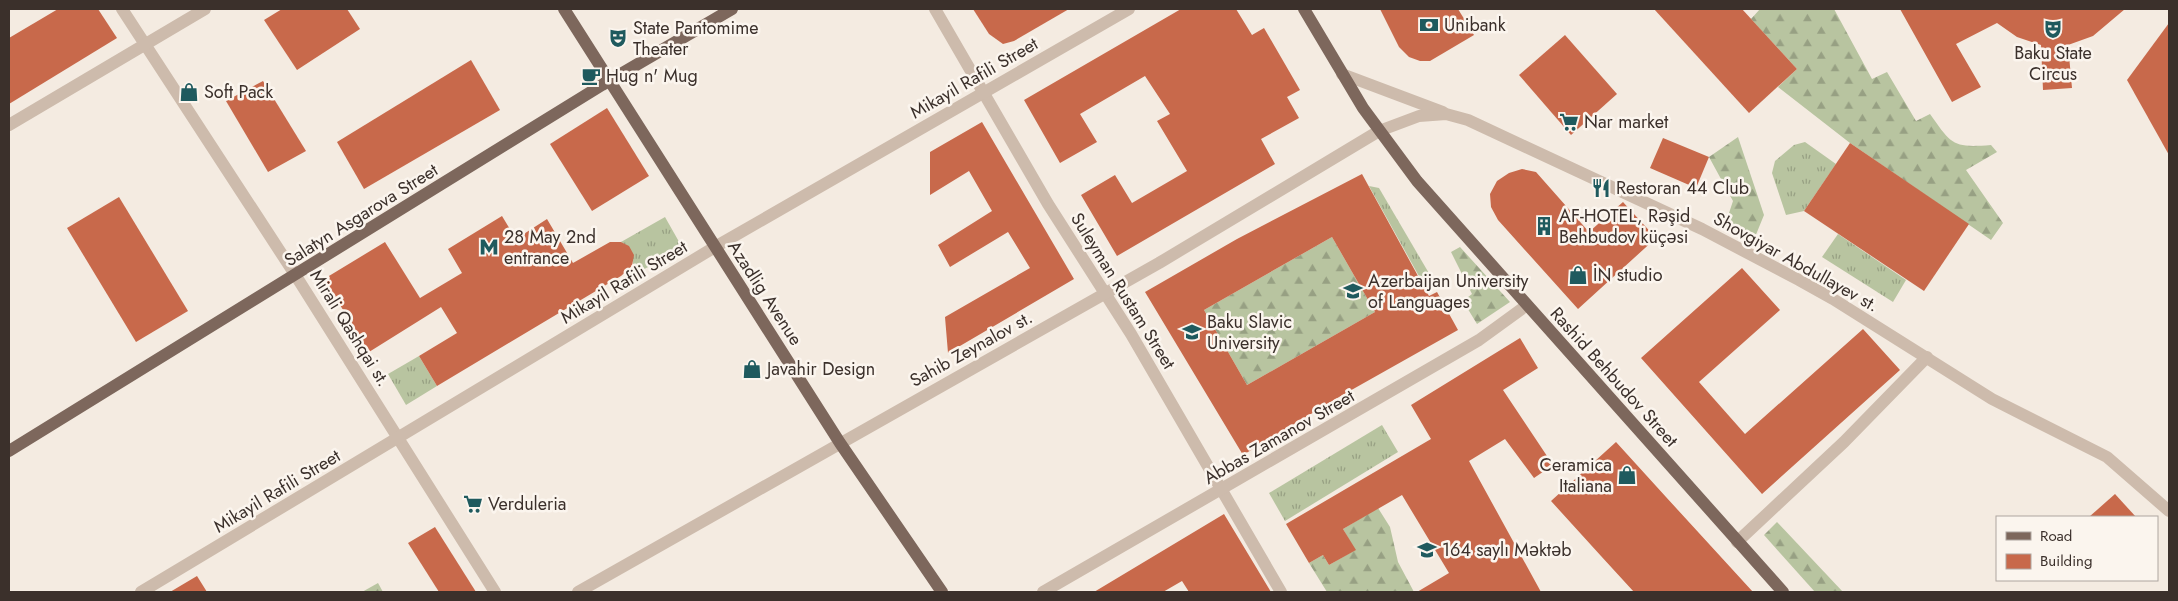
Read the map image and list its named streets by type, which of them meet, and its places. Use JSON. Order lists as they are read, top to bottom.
{
  "streets": {
    "main road": ["Salatyn Asgarova Street", "Azadlig Avenue", "Rashid Behbudov Street"],
    "street": [
      "Mikayil Rafili Street",
      "Shovgiyar Abdullayev st.",
      "Suleyman Rustam Street",
      "Mirali Qashqai st.",
      "Sahib Zeynalov st.",
      "Abbas Zamanov Street"
    ]
  },
  "crossings": [
    ["Mikayil Rafili Street", "Suleyman Rustam Street"],
    ["Mikayil Rafili Street", "Azadlig Avenue"],
    ["Mikayil Rafili Street", "Mirali Qashqai st."],
    ["Salatyn Asgarova Street", "Azadlig Avenue"],
    ["Salatyn Asgarova Street", "Mirali Qashqai st."],
    ["Shovgiyar Abdullayev st.", "Sahib Zeynalov st."],
    ["Shovgiyar Abdullayev st.", "Rashid Behbudov Street"],
    ["Suleyman Rustam Street", "Sahib Zeynalov st."],
    ["Suleyman Rustam Street", "Abbas Zamanov Street"],
    ["Azadlig Avenue", "Sahib Zeynalov st."],
    ["Sahib Zeynalov st.", "Rashid Behbudov Street"],
    ["Rashid Behbudov Street", "Abbas Zamanov Street"]
  ],
  "places": {
    "bank": ["Unibank"],
    "theatre": ["Baku State Circus", "State Pantomime Theater"],
    "cafe": ["Hug n' Mug"],
    "shop": [
      "Soft Pack",
      "İN studio",
      "Javahir Design",
      "Ceramica Italiana"
    ],
    "supermarket": ["Nar market", "Verduleria"],
    "restaurant": ["Restoran 44 Club"],
    "building": ["AF-HOTEL, Rəşid Behbudov küçəsi"],
    "metro station": ["28 May 2nd entrance"],
    "school or university": ["Azerbaijan University of Languages", "Baku Slavic University", "164 saylı Məktəb"]
  },
  "legend": ["Road", "Building"]
}
